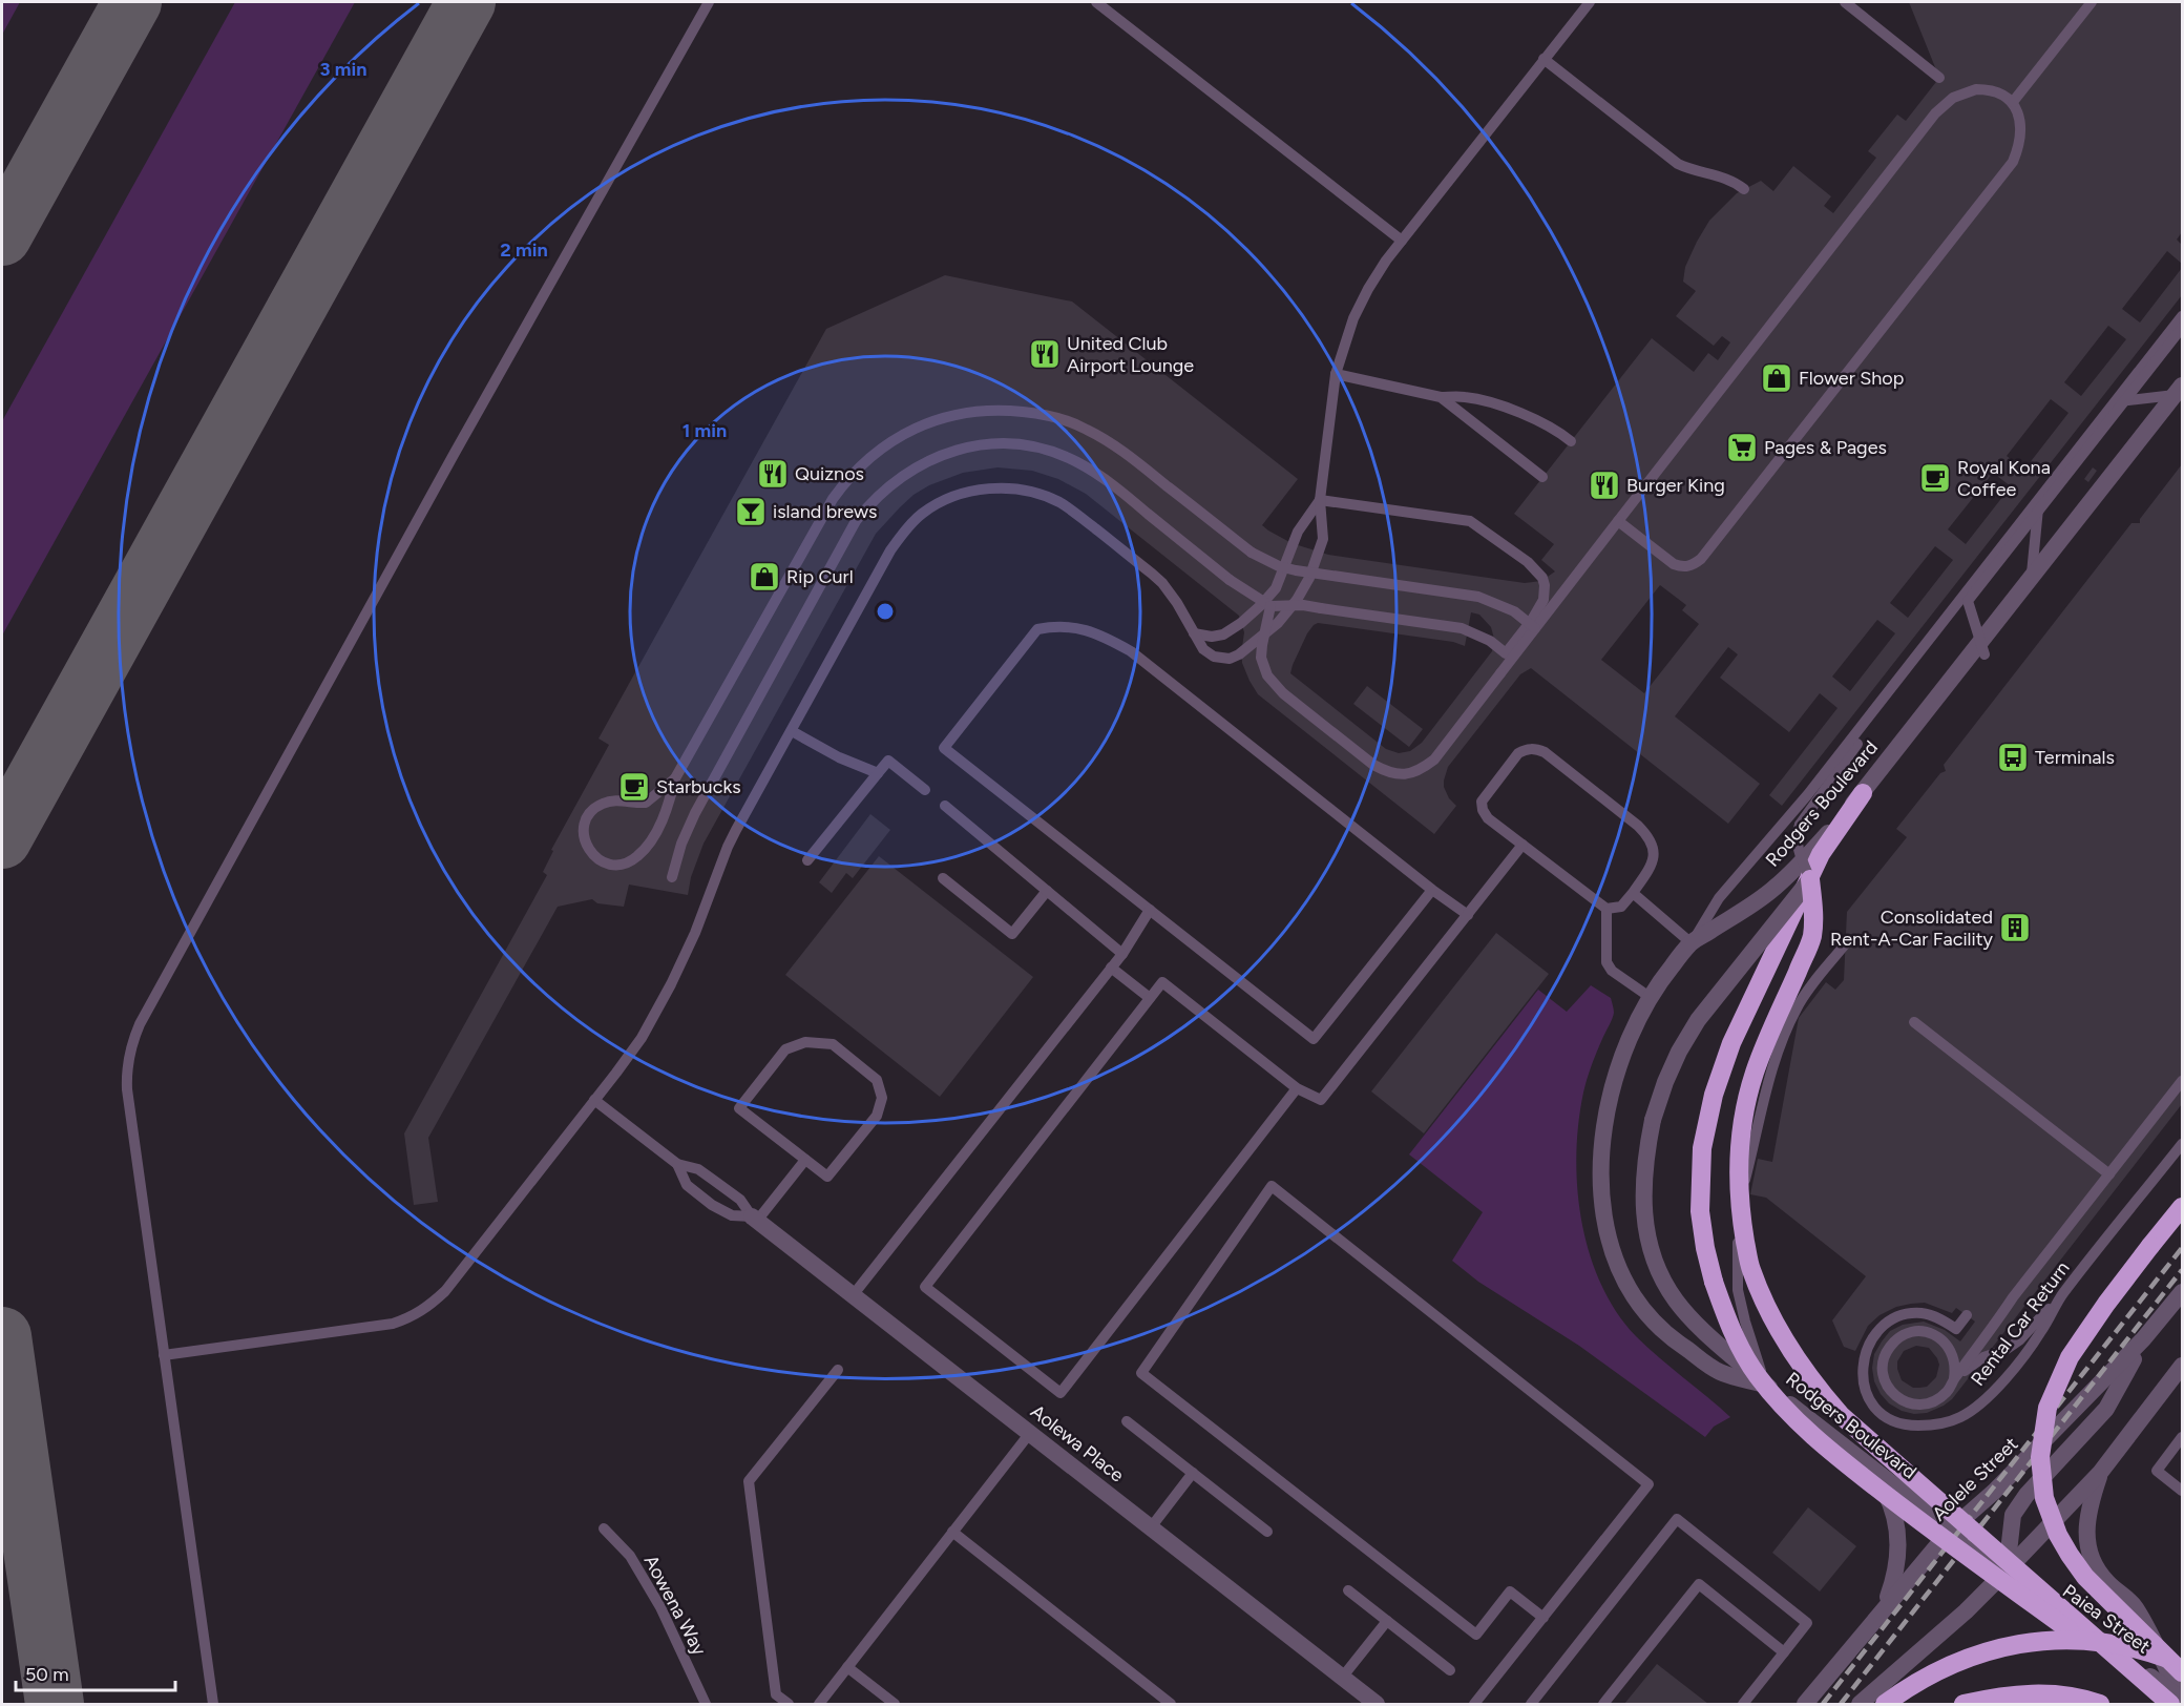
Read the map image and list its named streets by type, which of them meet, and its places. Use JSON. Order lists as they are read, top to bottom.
{
  "streets": {
    "street": [
      "Rodgers Boulevard",
      "Aolewa Place",
      "Aolele Street",
      "Paiea Street"
    ],
    "lane": ["Rental Car Return", "Aowena Way"]
  },
  "crossings": [
    ["Rodgers Boulevard", "Aolele Street"],
    ["Rodgers Boulevard", "Paiea Street"]
  ],
  "places": {
    "restaurant": ["United Club Airport Lounge", "Quiznos", "Burger King"],
    "shop": ["Flower Shop", "Rip Curl"],
    "supermarket": ["Pages & Pages"],
    "cafe": ["Royal Kona Coffee", "Starbucks"],
    "bar": ["island brews"],
    "bus stop": ["Terminals"],
    "building": ["Consolidated Rent-A-Car Facility"]
  },
  "scale_bar": "50 m",
  "rings": ["3 min", "2 min", "1 min"]
}
